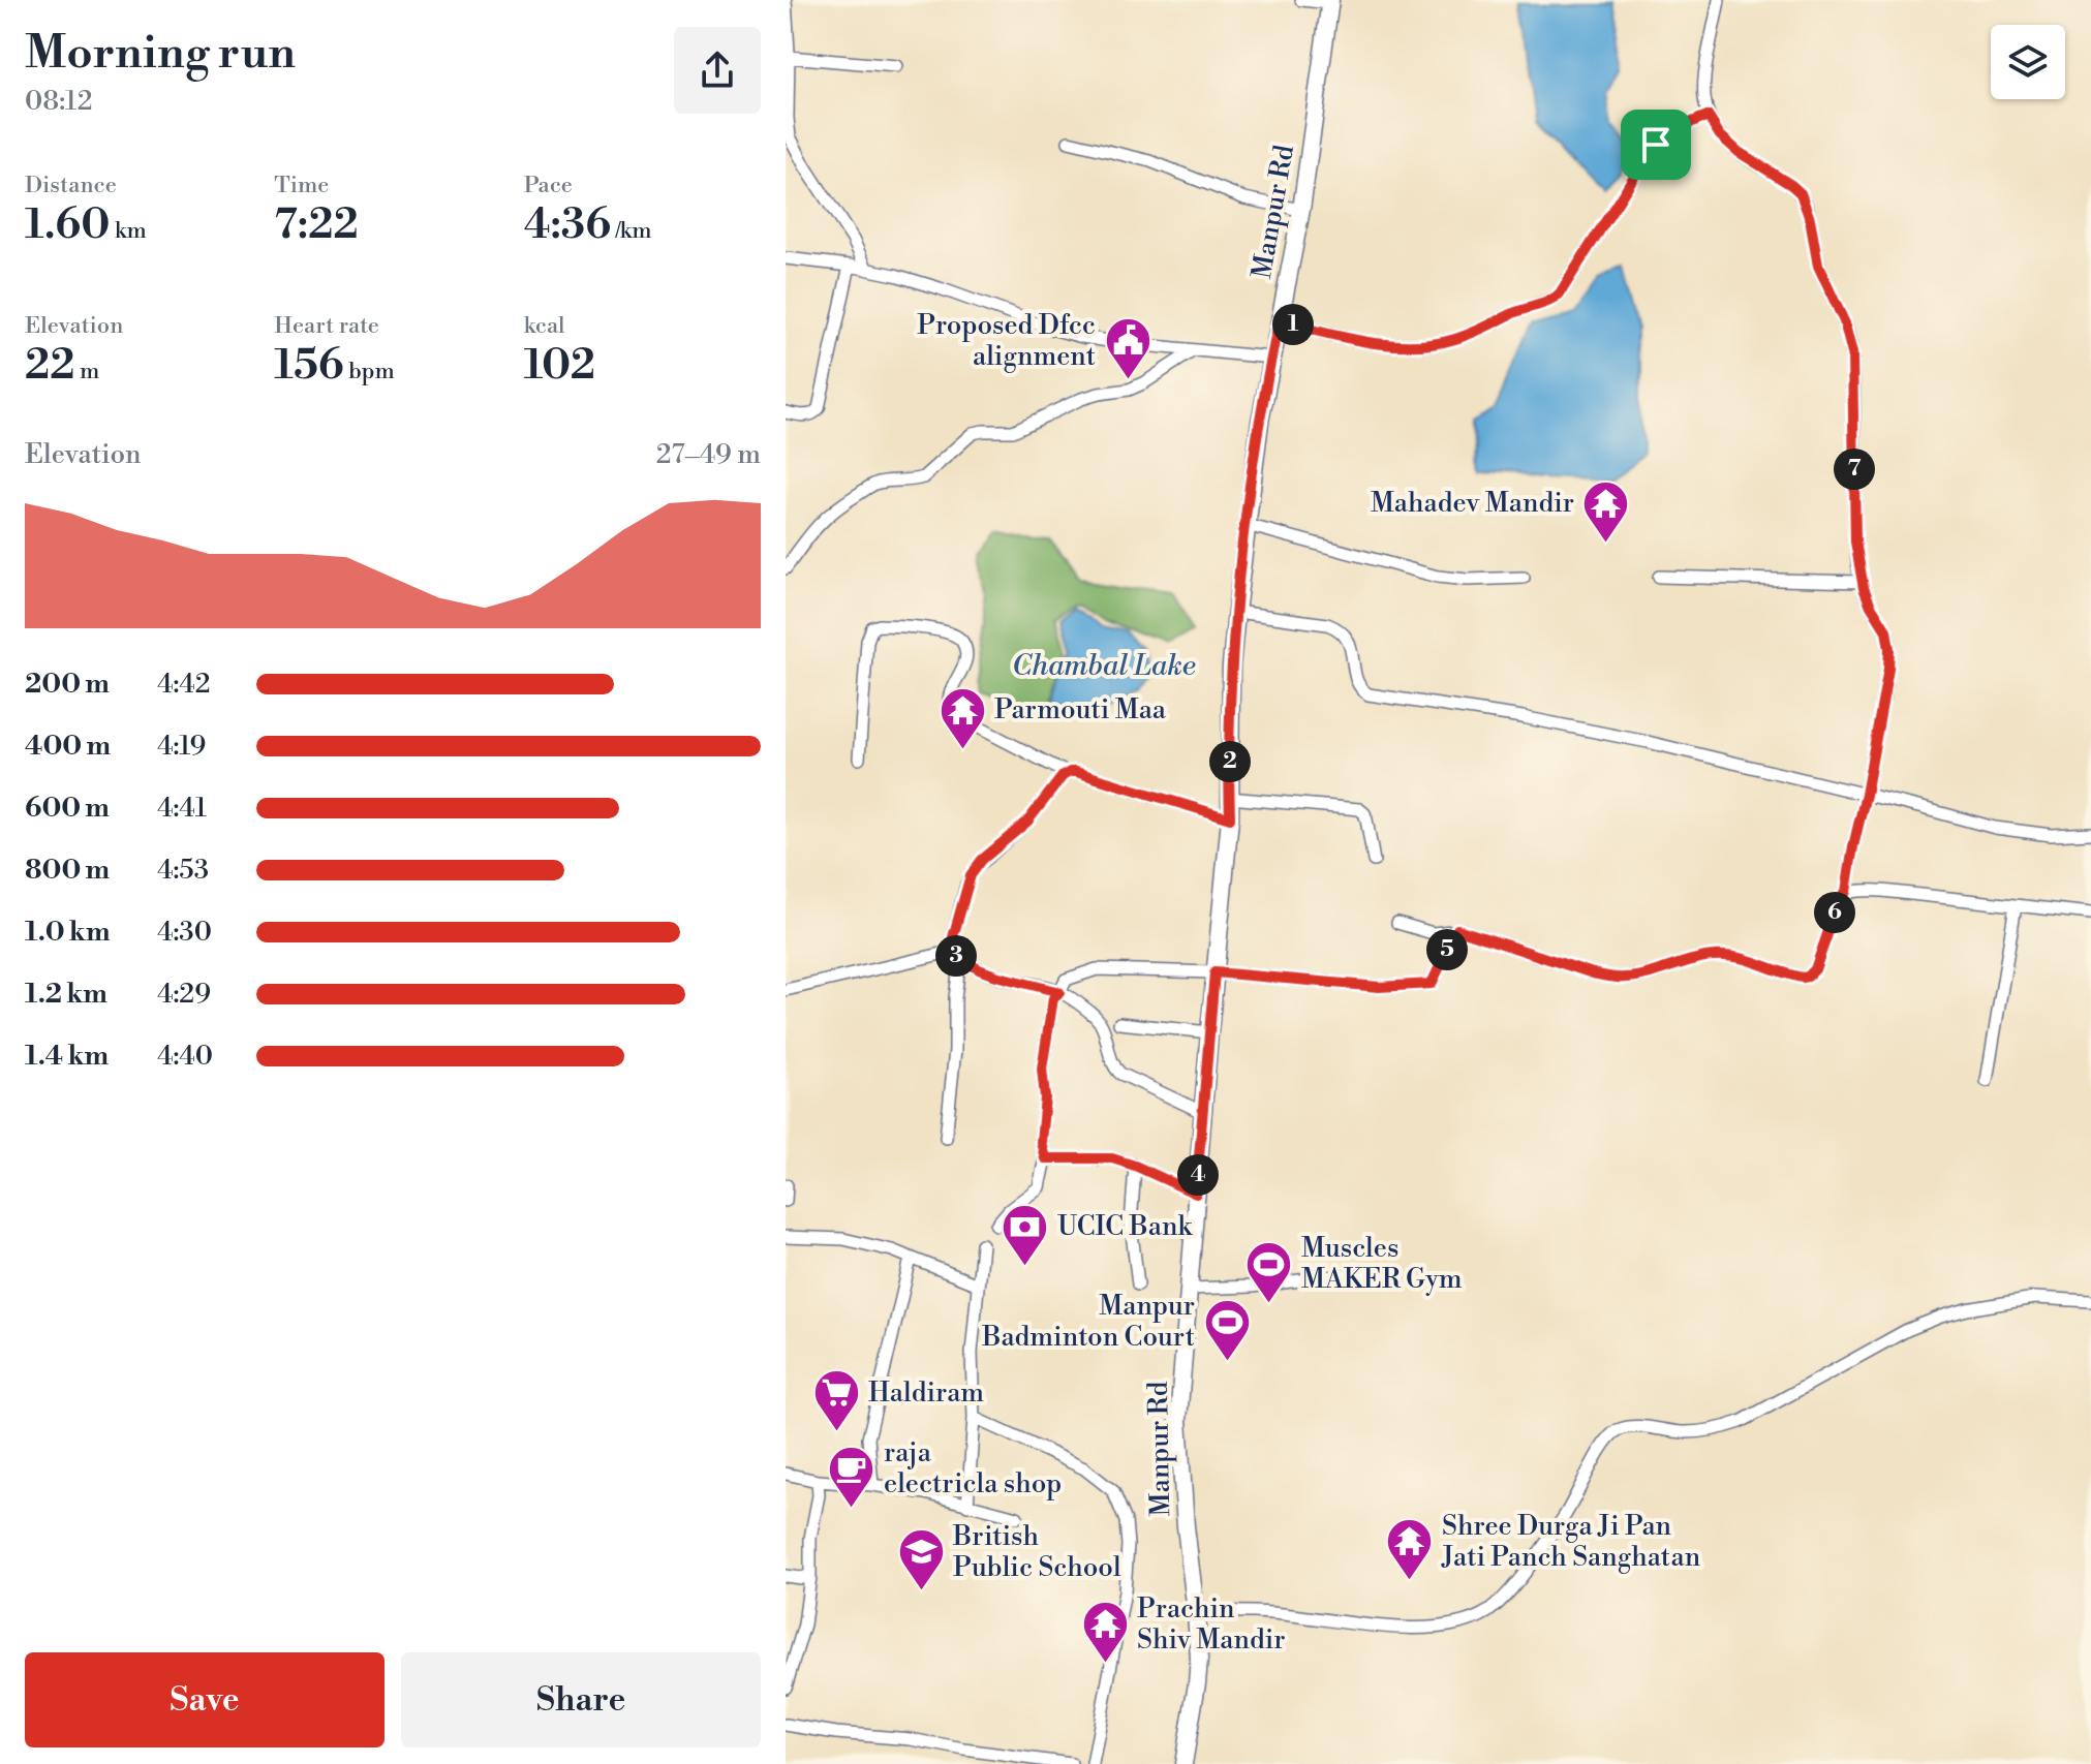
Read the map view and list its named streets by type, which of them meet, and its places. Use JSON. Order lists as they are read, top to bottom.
{
  "streets": {
    "main road": ["Manpur Rd"]
  },
  "water": ["Chambal Lake"],
  "places": {
    "public building": ["Proposed Dfcc alignment"],
    "temple": [
      "Mahadev Mandir",
      "Parmouti Maa",
      "Shree Durga Ji Pan Jati Panch Sanghatan",
      "Prachin Shiv Mandir"
    ],
    "bank": ["UCIC Bank"],
    "sports": ["Muscles MAKER Gym", "Manpur Badminton Court"],
    "supermarket": ["Haldiram"],
    "cafe": ["raja electricla shop"],
    "school or university": ["British Public School"]
  },
  "page": {
    "heading": ["Morning run", "08:12"],
    "stats": [
      ["Distance", "1.60 km"],
      ["Time", "7:22"],
      ["Pace", "4:36 /km"],
      ["Elevation", "22 m"],
      ["Heart rate", "156 bpm"],
      ["kcal", "102"]
    ],
    "pins": [
      "1",
      "7",
      "2",
      "6",
      "5",
      "3",
      "4"
    ],
    "chart": ["Elevation", "27–49 m"],
    "list": [
      {
        "name": "200 m",
        "note": "4:42"
      },
      {
        "name": "400 m",
        "note": "4:19"
      },
      {
        "name": "600 m",
        "note": "4:41"
      },
      {
        "name": "800 m",
        "note": "4:53"
      },
      {
        "name": "1.0 km",
        "note": "4:30"
      },
      {
        "name": "1.2 km",
        "note": "4:29"
      },
      {
        "name": "1.4 km",
        "note": "4:40"
      }
    ],
    "buttons": ["Save", "Share"]
  }
}
